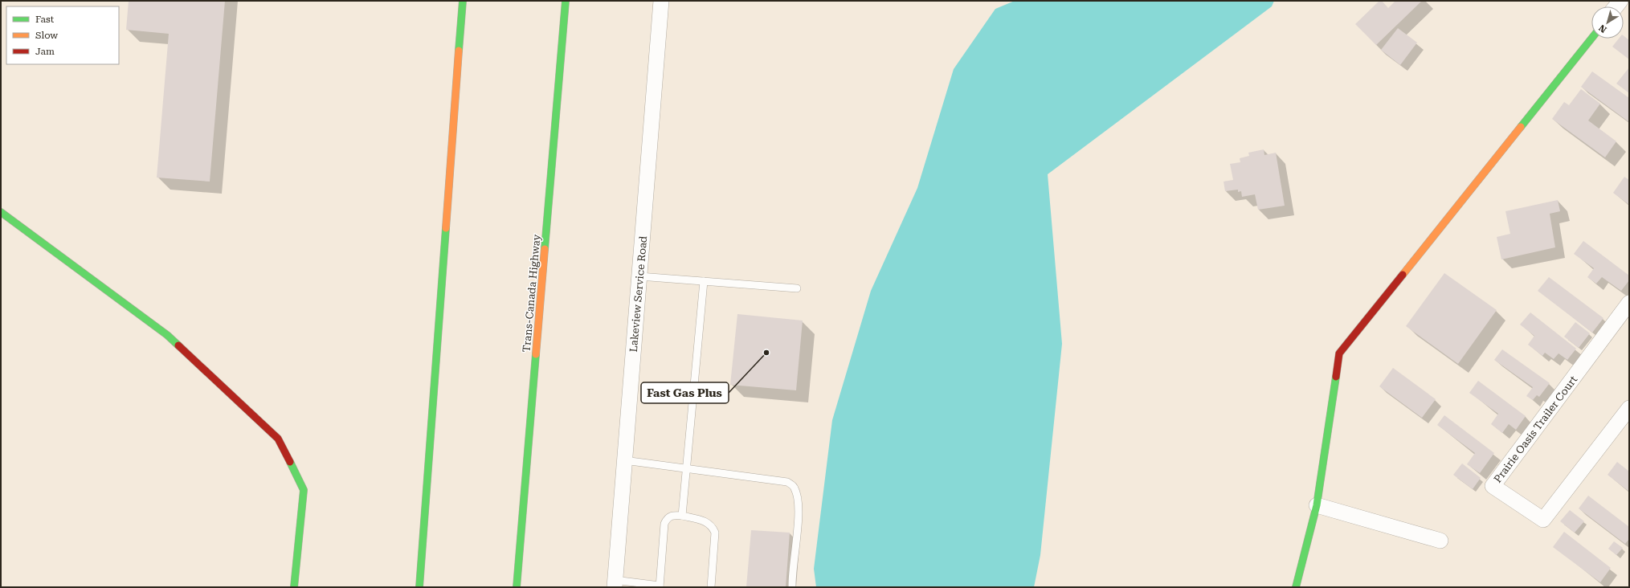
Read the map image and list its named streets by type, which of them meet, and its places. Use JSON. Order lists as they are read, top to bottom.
{
  "streets": {
    "main road": ["Trans-Canada Highway"],
    "street": ["Lakeview Service Road", "Prairie Oasis Trailer Court"]
  },
  "places": ["Fast Gas Plus"],
  "legend": ["Fast", "Slow", "Jam"],
  "north": "bottom left"
}
